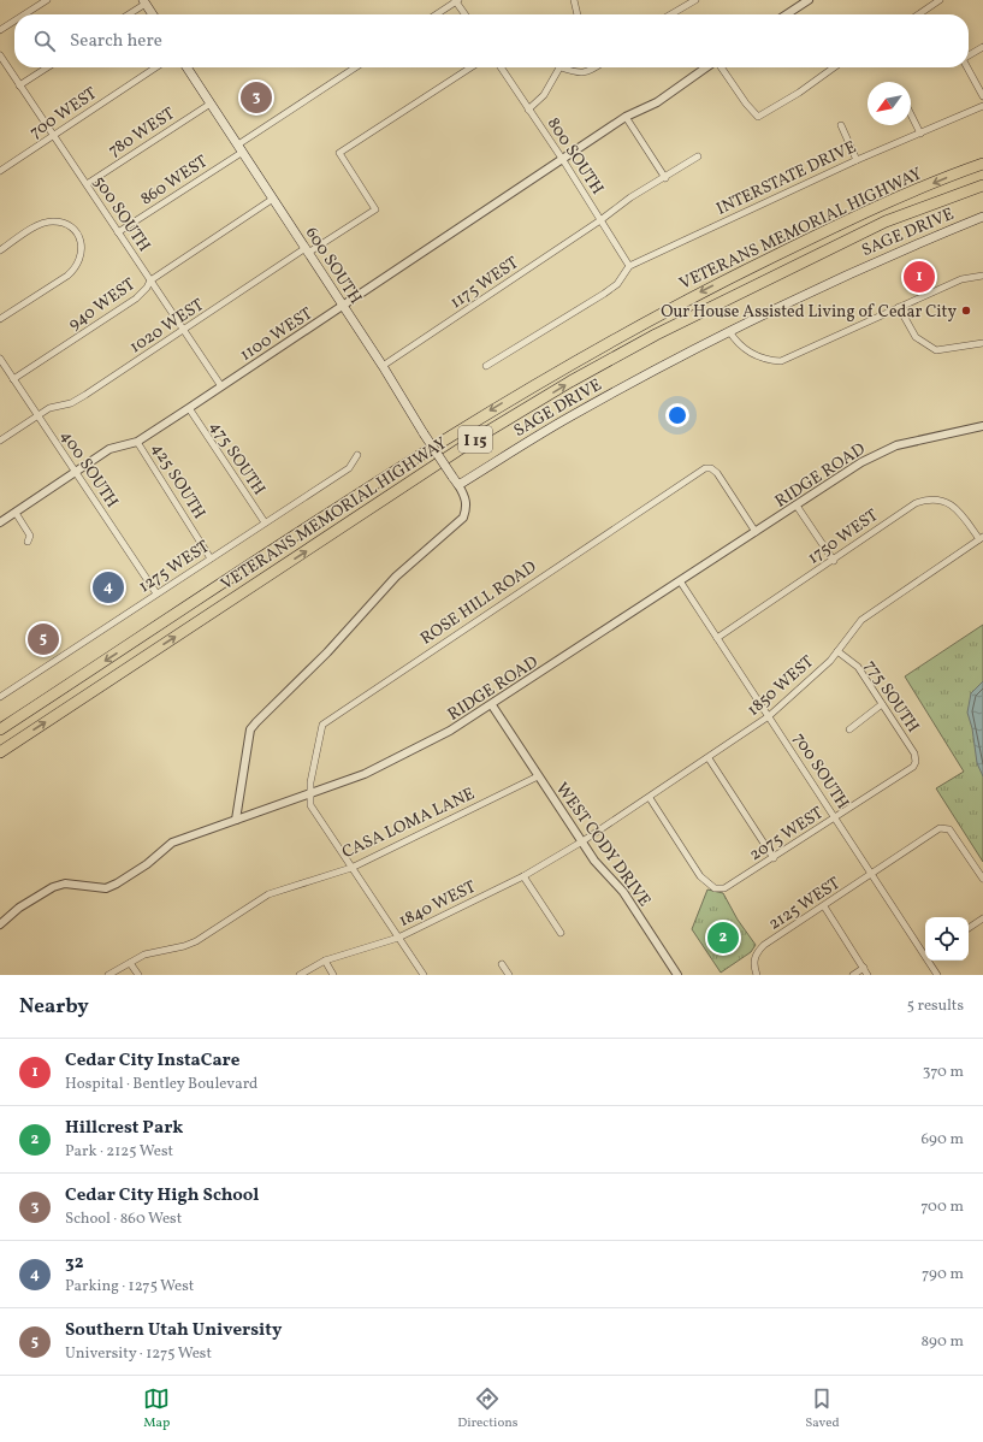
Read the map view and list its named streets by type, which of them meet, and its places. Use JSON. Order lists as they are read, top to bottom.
{
  "streets": {
    "highway": ["VETERANS MEMORIAL HIGHWAY", "I 15"],
    "main road": ["SAGE DRIVE", "600 SOUTH"],
    "street": [
      "700 WEST",
      "780 WEST",
      "800 SOUTH",
      "INTERSTATE DRIVE",
      "860 WEST",
      "500 SOUTH",
      "1175 WEST",
      "940 WEST",
      "1020 WEST",
      "1100 WEST",
      "475 SOUTH",
      "400 SOUTH",
      "RIDGE ROAD",
      "425 SOUTH",
      "1750 WEST",
      "1275 WEST",
      "ROSE HILL ROAD",
      "1850 WEST",
      "775 SOUTH",
      "700 SOUTH",
      "CASA LOMA LANE",
      "2075 WEST",
      "WEST CODY DRIVE",
      "1840 WEST",
      "2125 WEST"
    ]
  },
  "crossings": [
    ["700 WEST", "500 SOUTH"],
    ["780 WEST", "500 SOUTH"],
    ["780 WEST", "600 SOUTH"],
    ["800 SOUTH", "INTERSTATE DRIVE"],
    ["800 SOUTH", "1175 WEST"],
    ["800 SOUTH", "1100 WEST"],
    ["860 WEST", "500 SOUTH"],
    ["860 WEST", "600 SOUTH"],
    ["500 SOUTH", "940 WEST"],
    ["500 SOUTH", "1020 WEST"],
    ["500 SOUTH", "1100 WEST"],
    ["SAGE DRIVE", "600 SOUTH"],
    ["600 SOUTH", "1175 WEST"],
    ["600 SOUTH", "940 WEST"],
    ["600 SOUTH", "1020 WEST"],
    ["600 SOUTH", "1100 WEST"],
    ["940 WEST", "400 SOUTH"],
    ["1020 WEST", "400 SOUTH"],
    ["1100 WEST", "475 SOUTH"],
    ["1100 WEST", "400 SOUTH"],
    ["1100 WEST", "425 SOUTH"],
    ["475 SOUTH", "1275 WEST"],
    ["400 SOUTH", "1275 WEST"],
    ["RIDGE ROAD", "ROSE HILL ROAD"],
    ["RIDGE ROAD", "700 SOUTH"],
    ["RIDGE ROAD", "WEST CODY DRIVE"],
    ["425 SOUTH", "1275 WEST"],
    ["1750 WEST", "1850 WEST"],
    ["1750 WEST", "700 SOUTH"],
    ["1850 WEST", "775 SOUTH"],
    ["1850 WEST", "700 SOUTH"],
    ["1850 WEST", "2075 WEST"],
    ["1850 WEST", "WEST CODY DRIVE"],
    ["1850 WEST", "1840 WEST"],
    ["775 SOUTH", "2075 WEST"],
    ["700 SOUTH", "2075 WEST"],
    ["700 SOUTH", "2125 WEST"],
    ["CASA LOMA LANE", "WEST CODY DRIVE"],
    ["WEST CODY DRIVE", "1840 WEST"]
  ],
  "places": ["Our House Assisted Living of Cedar City"],
  "north": "bottom left",
  "page": {
    "search": "Search here",
    "pins": [
      "3",
      "1",
      "4",
      "5",
      "2"
    ],
    "heading": ["Nearby", "5 results"],
    "list": [
      {
        "mark": "1",
        "name": "Cedar City InstaCare",
        "note": "Hospital · Bentley Boulevard",
        "value": "370 m"
      },
      {
        "mark": "2",
        "name": "Hillcrest Park",
        "note": "Park · 2125 West",
        "value": "690 m"
      },
      {
        "mark": "3",
        "name": "Cedar City High School",
        "note": "School · 860 West",
        "value": "700 m"
      },
      {
        "mark": "4",
        "name": "32",
        "note": "Parking · 1275 West",
        "value": "790 m"
      },
      {
        "mark": "5",
        "name": "Southern Utah University",
        "note": "University · 1275 West",
        "value": "890 m"
      }
    ],
    "nav": ["Map", "Directions", "Saved"]
  }
}
